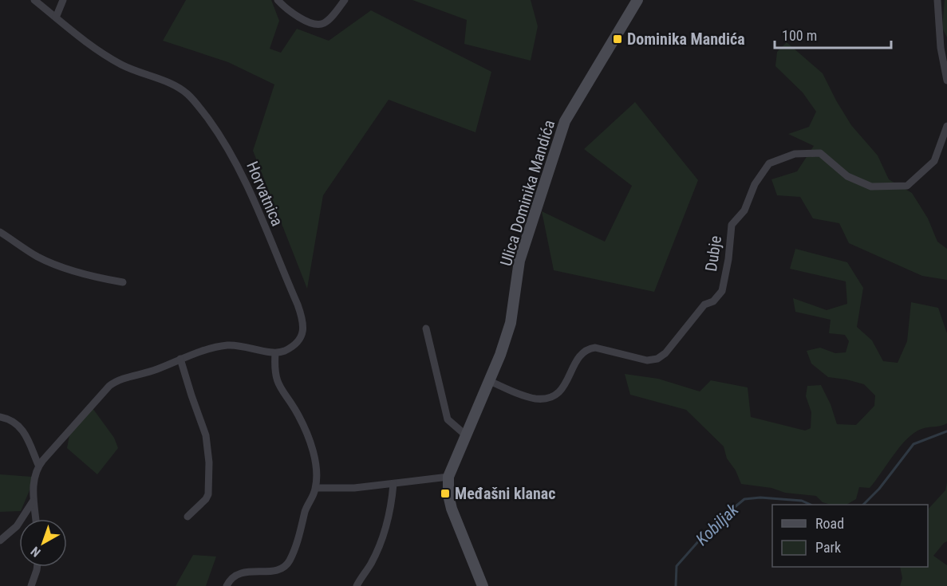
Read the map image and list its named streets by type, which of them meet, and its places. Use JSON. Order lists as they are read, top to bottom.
{
  "streets": {
    "street": ["Ulica Dominika Mandića", "Horvatnica", "Dubje"]
  },
  "crossings": [
    ["Ulica Dominika Mandića", "Dubje"]
  ],
  "water": ["Kobiljak"],
  "places": {
    "transit": ["Dominika Mandića", "Međašni klanac"]
  },
  "legend": ["Road", "Park"],
  "scale_bar": "100 m",
  "north": "bottom left"
}
